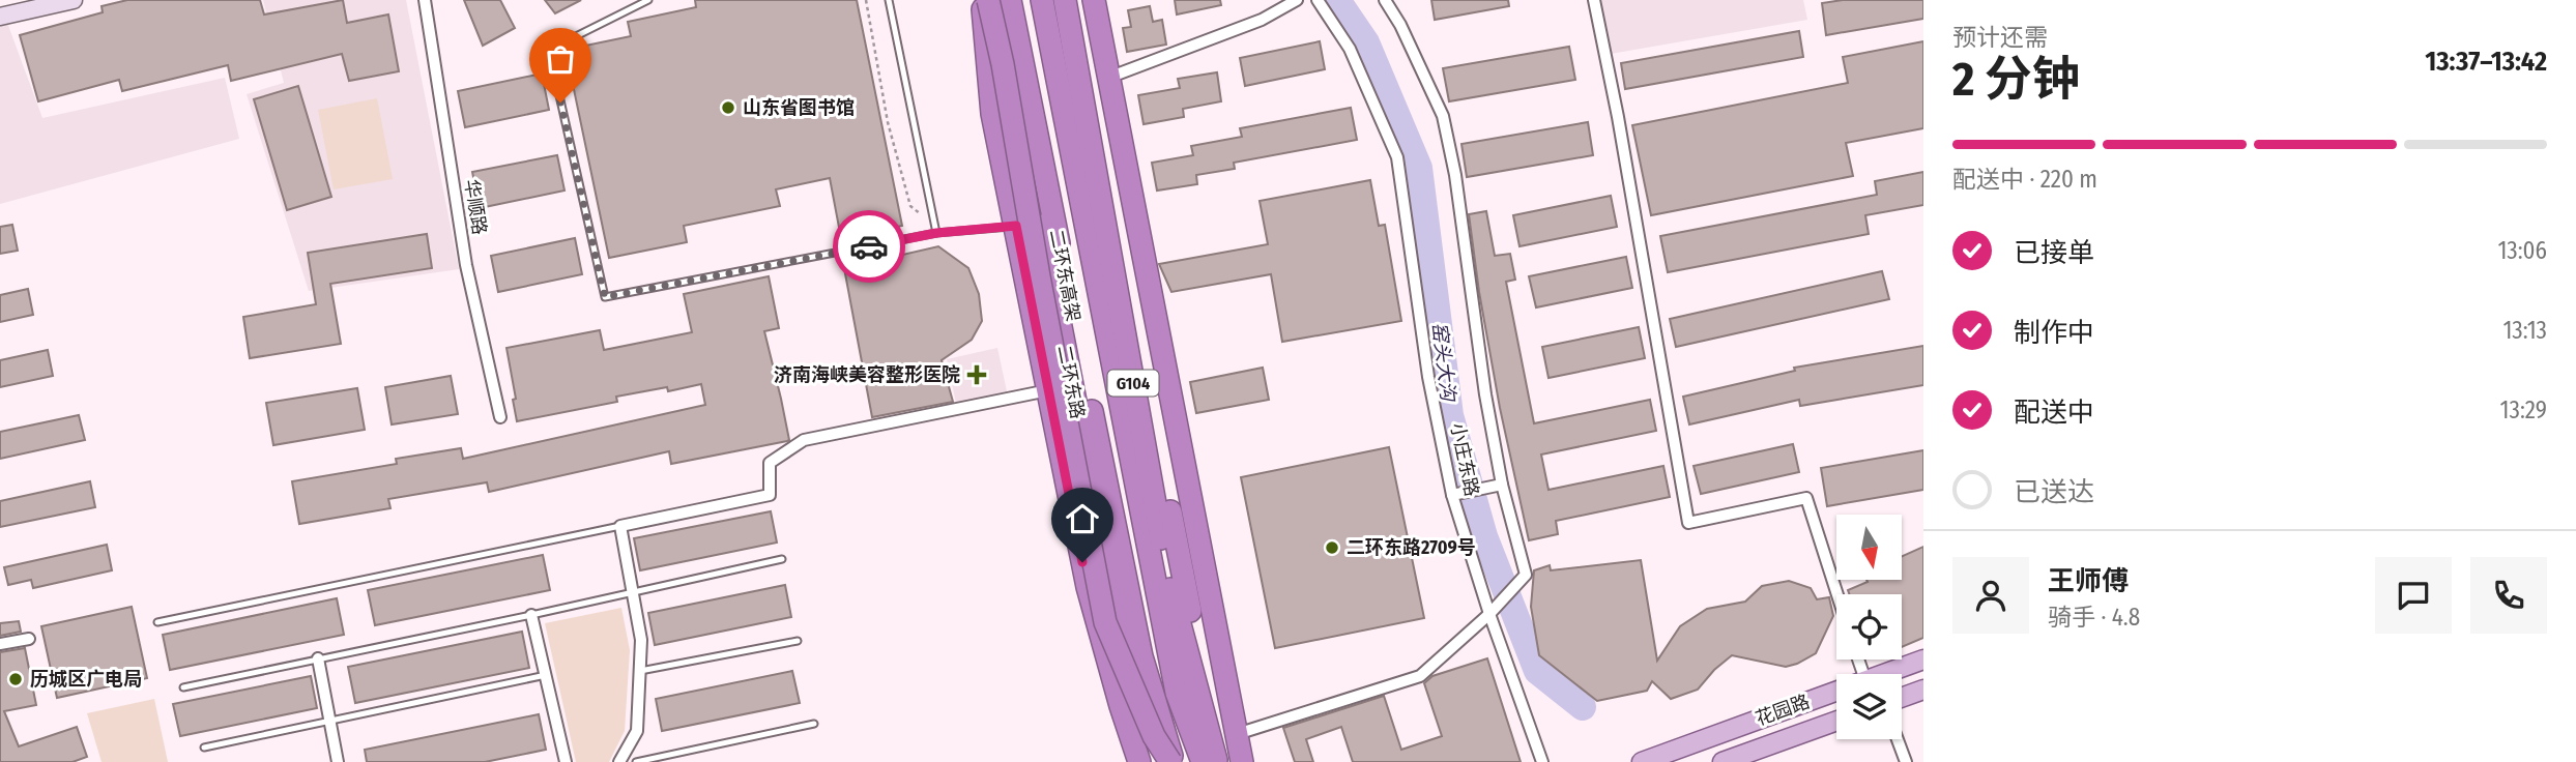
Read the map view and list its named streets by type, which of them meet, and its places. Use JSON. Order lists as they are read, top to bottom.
{
  "streets": {
    "highway": ["二环东高架", "二环东路", "G104"],
    "main road": ["花园路"],
    "street": ["华顺路", "小庄东路"]
  },
  "water": ["窑头大沟"],
  "places": {
    "other": ["山东省图书馆", "二环东路2709号", "历城区广电局"],
    "health": ["济南海峡美容整形医院"]
  },
  "north": "bottom",
  "page": {
    "heading": ["2 分钟", "预计还需", "13:37–13:42"],
    "panel": ["王师傅", "骑手 · 4.8"],
    "bar": "配送中 · 220 m",
    "list": [
      ["已接单", "13:06"],
      ["制作中", "13:13"],
      ["配送中", "13:29"],
      "已送达"
    ]
  }
}
